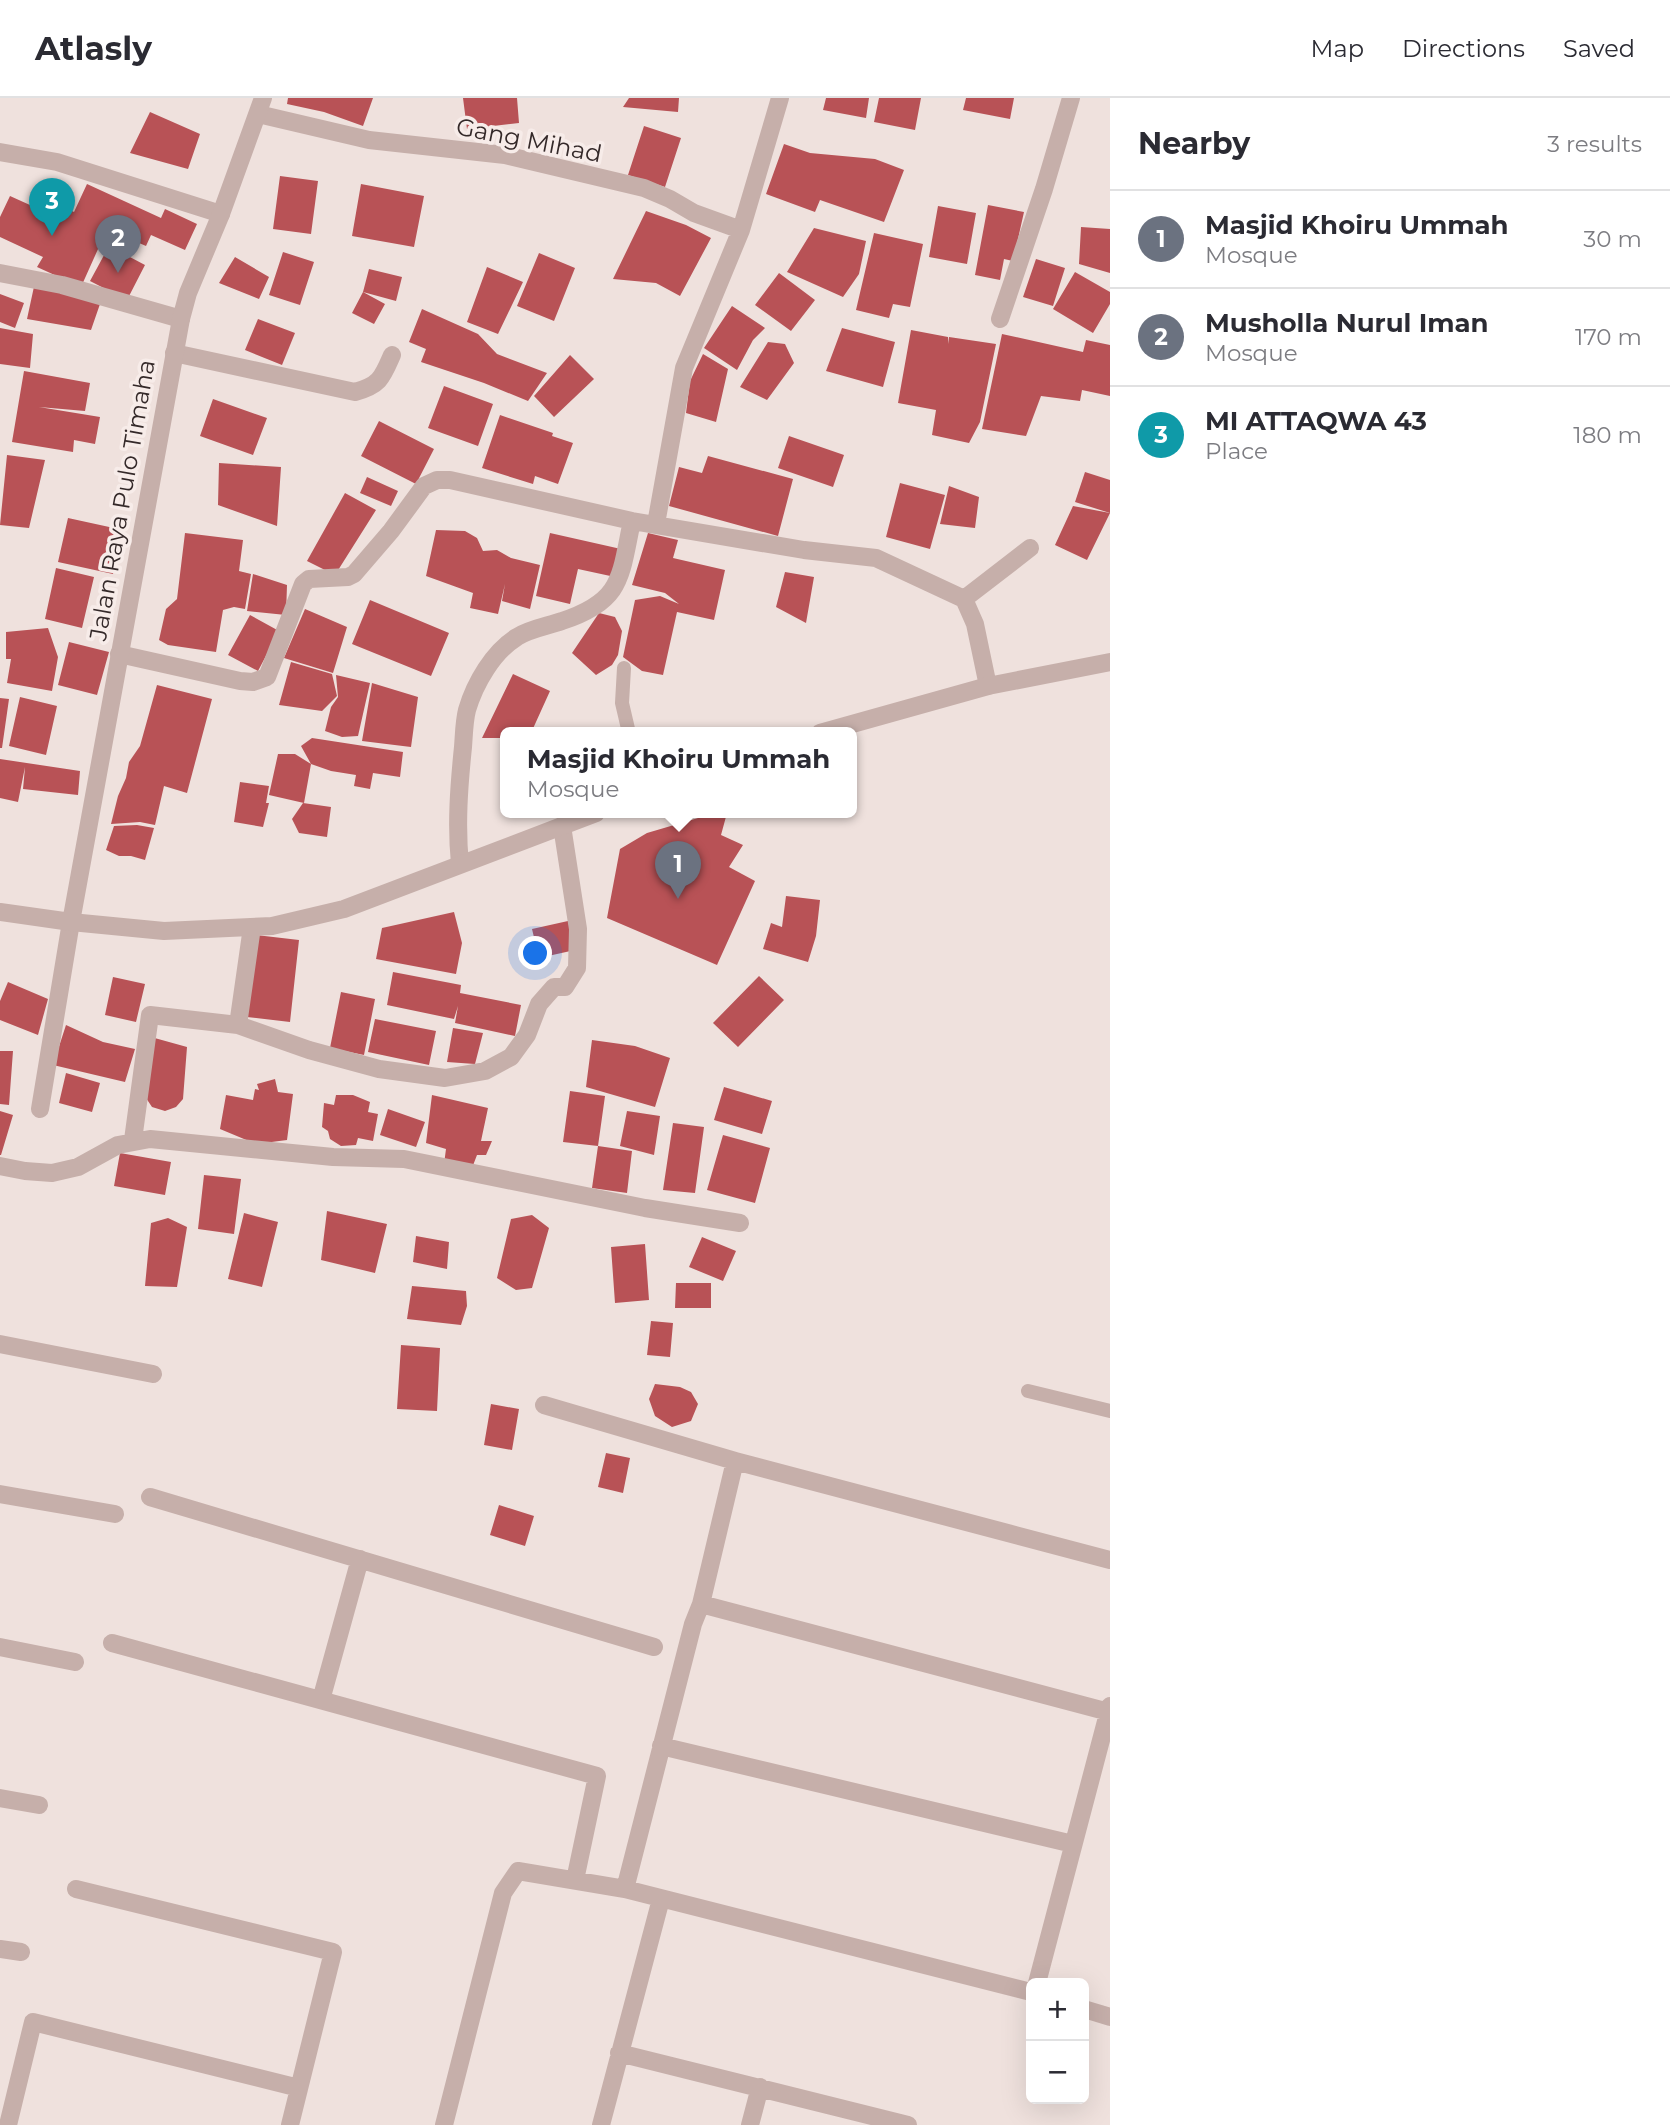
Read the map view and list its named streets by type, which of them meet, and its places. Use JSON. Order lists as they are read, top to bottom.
{
  "streets": {
    "street": ["Gang Mihad", "Jalan Raya Pulo Timaha"]
  },
  "crossings": [
    ["Gang Mihad", "Jalan Raya Pulo Timaha"]
  ],
  "page": {
    "header": "Atlasly",
    "nav": ["Map", "Directions", "Saved"],
    "heading": ["Nearby", "3 results"],
    "pins": ["3", "2", "1"],
    "list": [
      {
        "mark": "1",
        "name": "Masjid Khoiru Ummah",
        "note": "Mosque",
        "value": "30 m"
      },
      {
        "mark": "2",
        "name": "Musholla Nurul Iman",
        "note": "Mosque",
        "value": "170 m"
      },
      {
        "mark": "3",
        "name": "MI ATTAQWA 43",
        "note": "Place",
        "value": "180 m"
      }
    ],
    "popup": ["Masjid Khoiru Ummah", "Mosque"],
    "map_buttons": ["+", "−"]
  }
}
